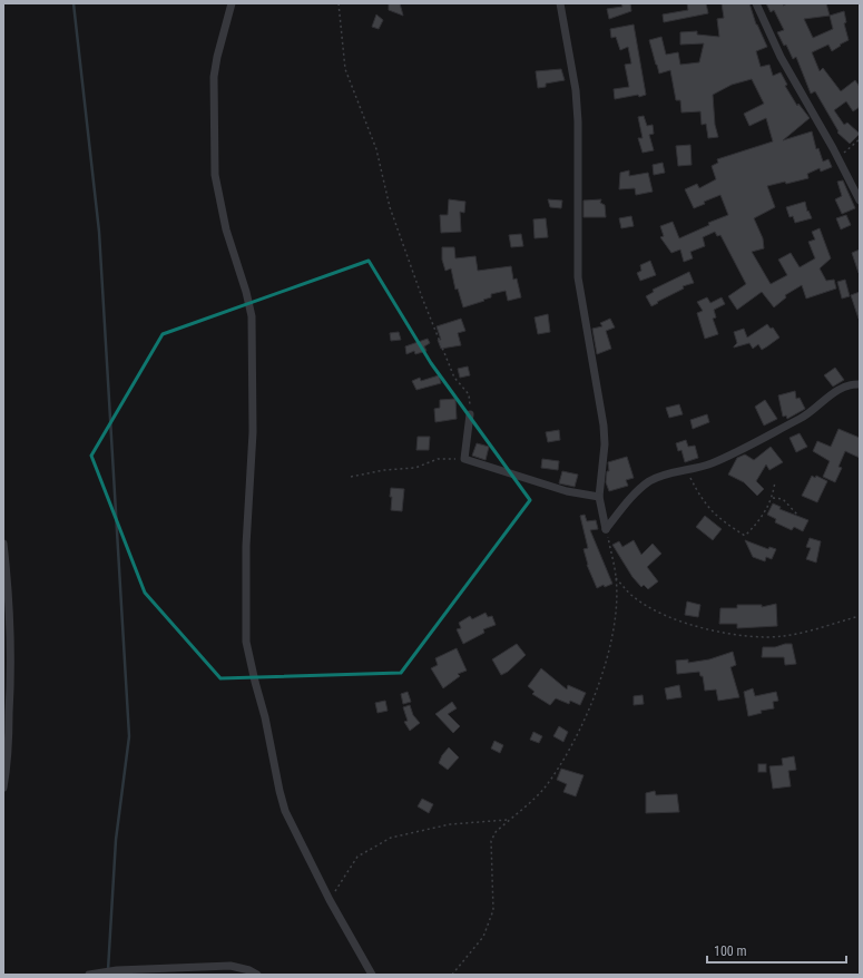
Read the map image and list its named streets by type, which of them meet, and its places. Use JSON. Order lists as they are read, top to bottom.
{
  "scale_bar": "100 m"
}
